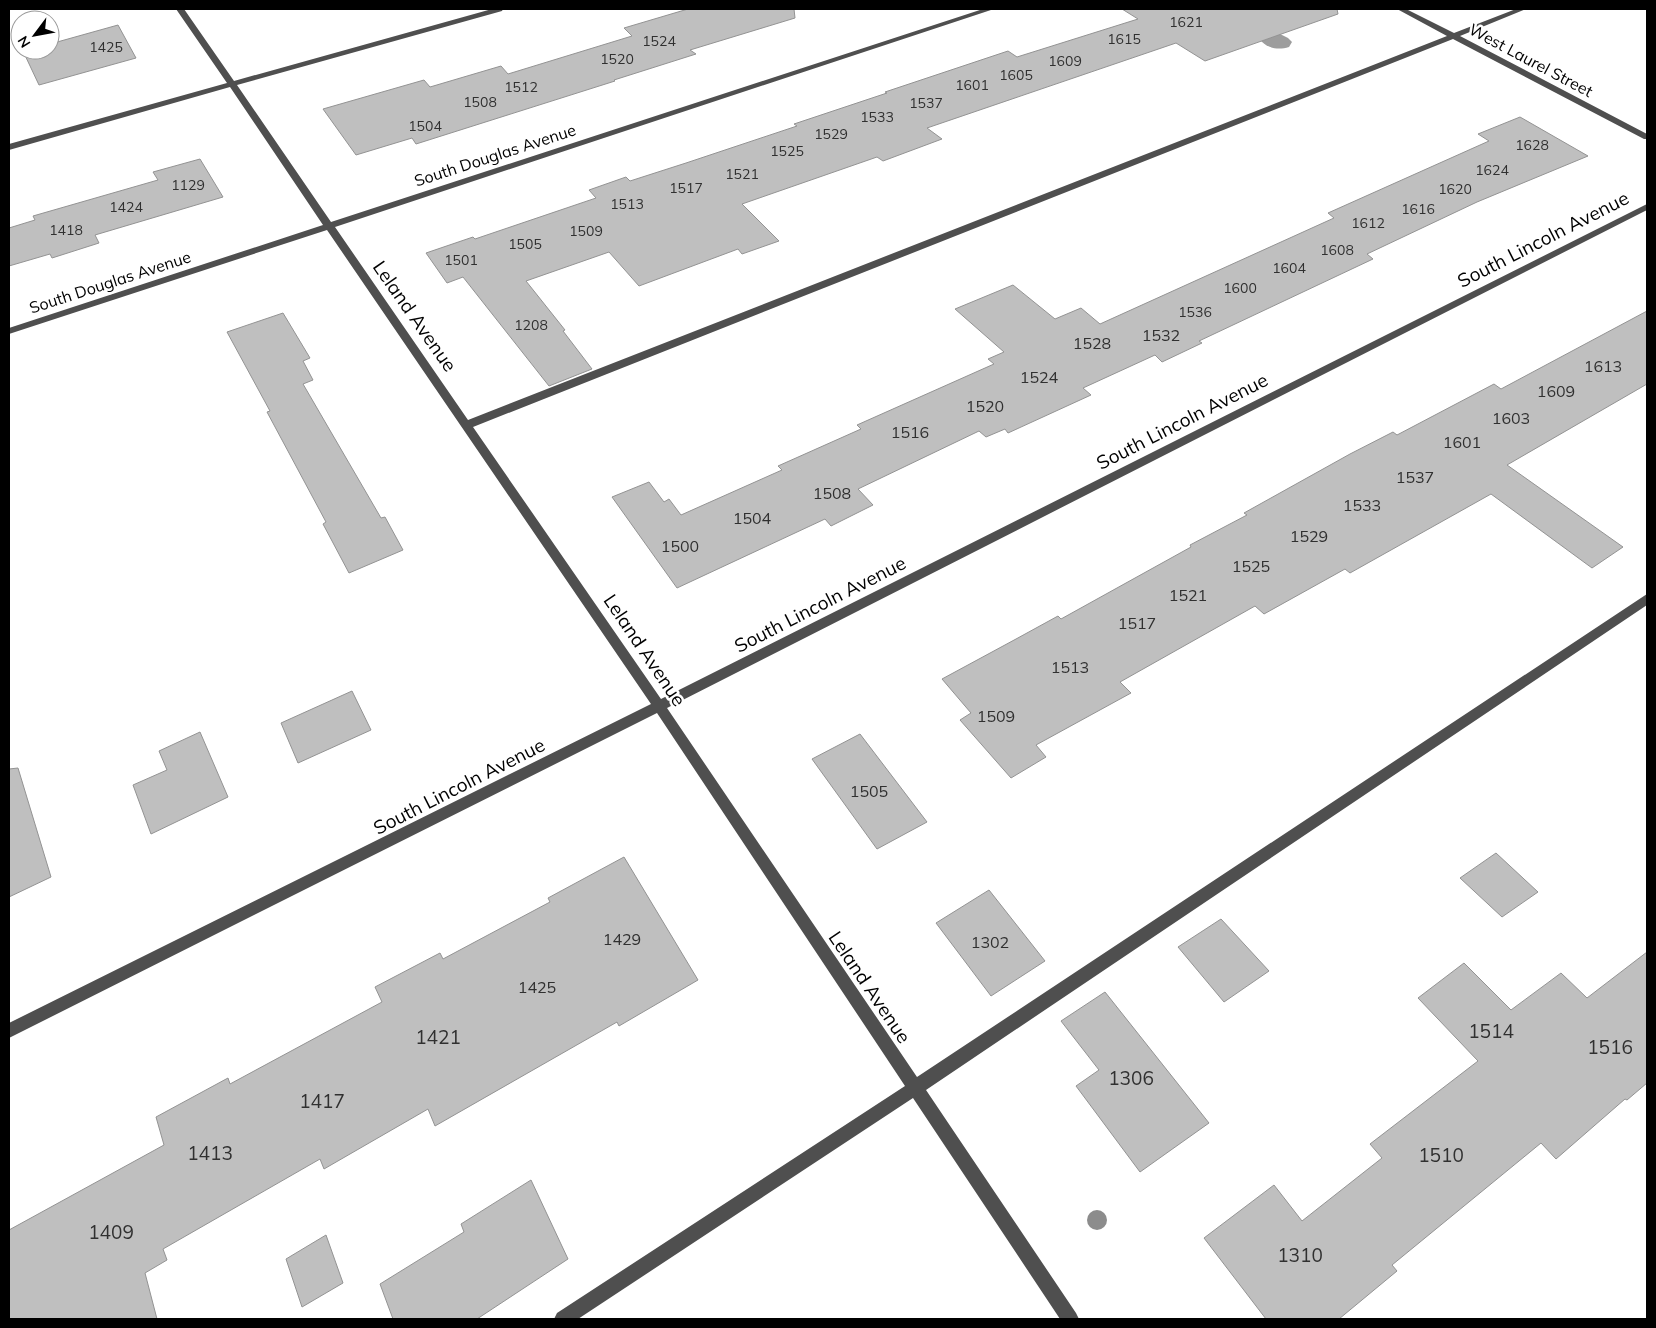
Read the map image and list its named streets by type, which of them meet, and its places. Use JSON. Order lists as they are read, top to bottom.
{
  "streets": {
    "street": [
      "West Laurel Street",
      "South Douglas Avenue",
      "South Lincoln Avenue",
      "Leland Avenue"
    ]
  },
  "crossings": [
    ["South Douglas Avenue", "Leland Avenue"],
    ["South Lincoln Avenue", "Leland Avenue"]
  ],
  "house_numbers": [
    "1621",
    "1615",
    "1524",
    "1425",
    "1520",
    "1609",
    "1605",
    "1601",
    "1512",
    "1508",
    "1537",
    "1533",
    "1504",
    "1529",
    "1628",
    "1525",
    "1624",
    "1521",
    "1129",
    "1517",
    "1620",
    "1513",
    "1424",
    "1616",
    "1612",
    "1418",
    "1509",
    "1505",
    "1608",
    "1501",
    "1604",
    "1600",
    "1536",
    "1208",
    "1532",
    "1528",
    "1613",
    "1524",
    "1609",
    "1520",
    "1603",
    "1516",
    "1601",
    "1537",
    "1508",
    "1533",
    "1504",
    "1529",
    "1500",
    "1525",
    "1521",
    "1517",
    "1513",
    "1509",
    "1505",
    "1429",
    "1302",
    "1425",
    "1514",
    "1421",
    "1516",
    "1306",
    "1417",
    "1413",
    "1510",
    "1409",
    "1310"
  ],
  "north": "bottom left"
}
